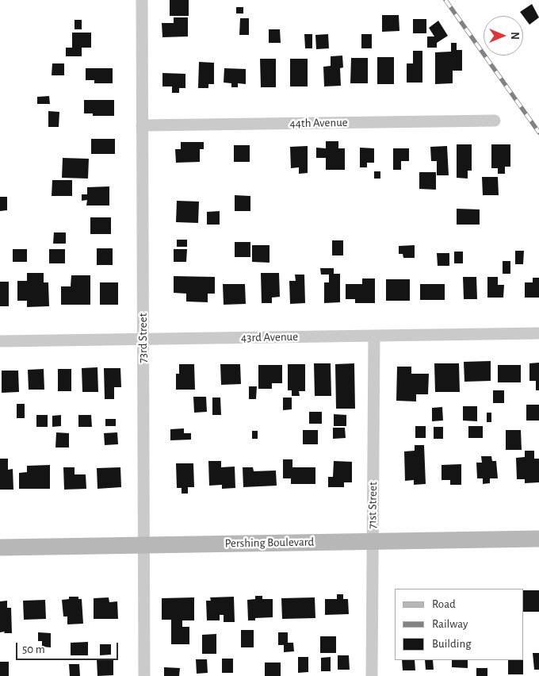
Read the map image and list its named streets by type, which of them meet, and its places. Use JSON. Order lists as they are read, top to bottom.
{
  "streets": {
    "street": [
      "44th Avenue",
      "43rd Avenue",
      "73rd Street",
      "71st Street",
      "Pershing Boulevard"
    ]
  },
  "crossings": [
    ["44th Avenue", "73rd Street"],
    ["43rd Avenue", "73rd Street"],
    ["43rd Avenue", "71st Street"],
    ["73rd Street", "Pershing Boulevard"],
    ["71st Street", "Pershing Boulevard"]
  ],
  "legend": ["Road", "Railway", "Building"],
  "scale_bar": "50 m",
  "north": "right"
}
